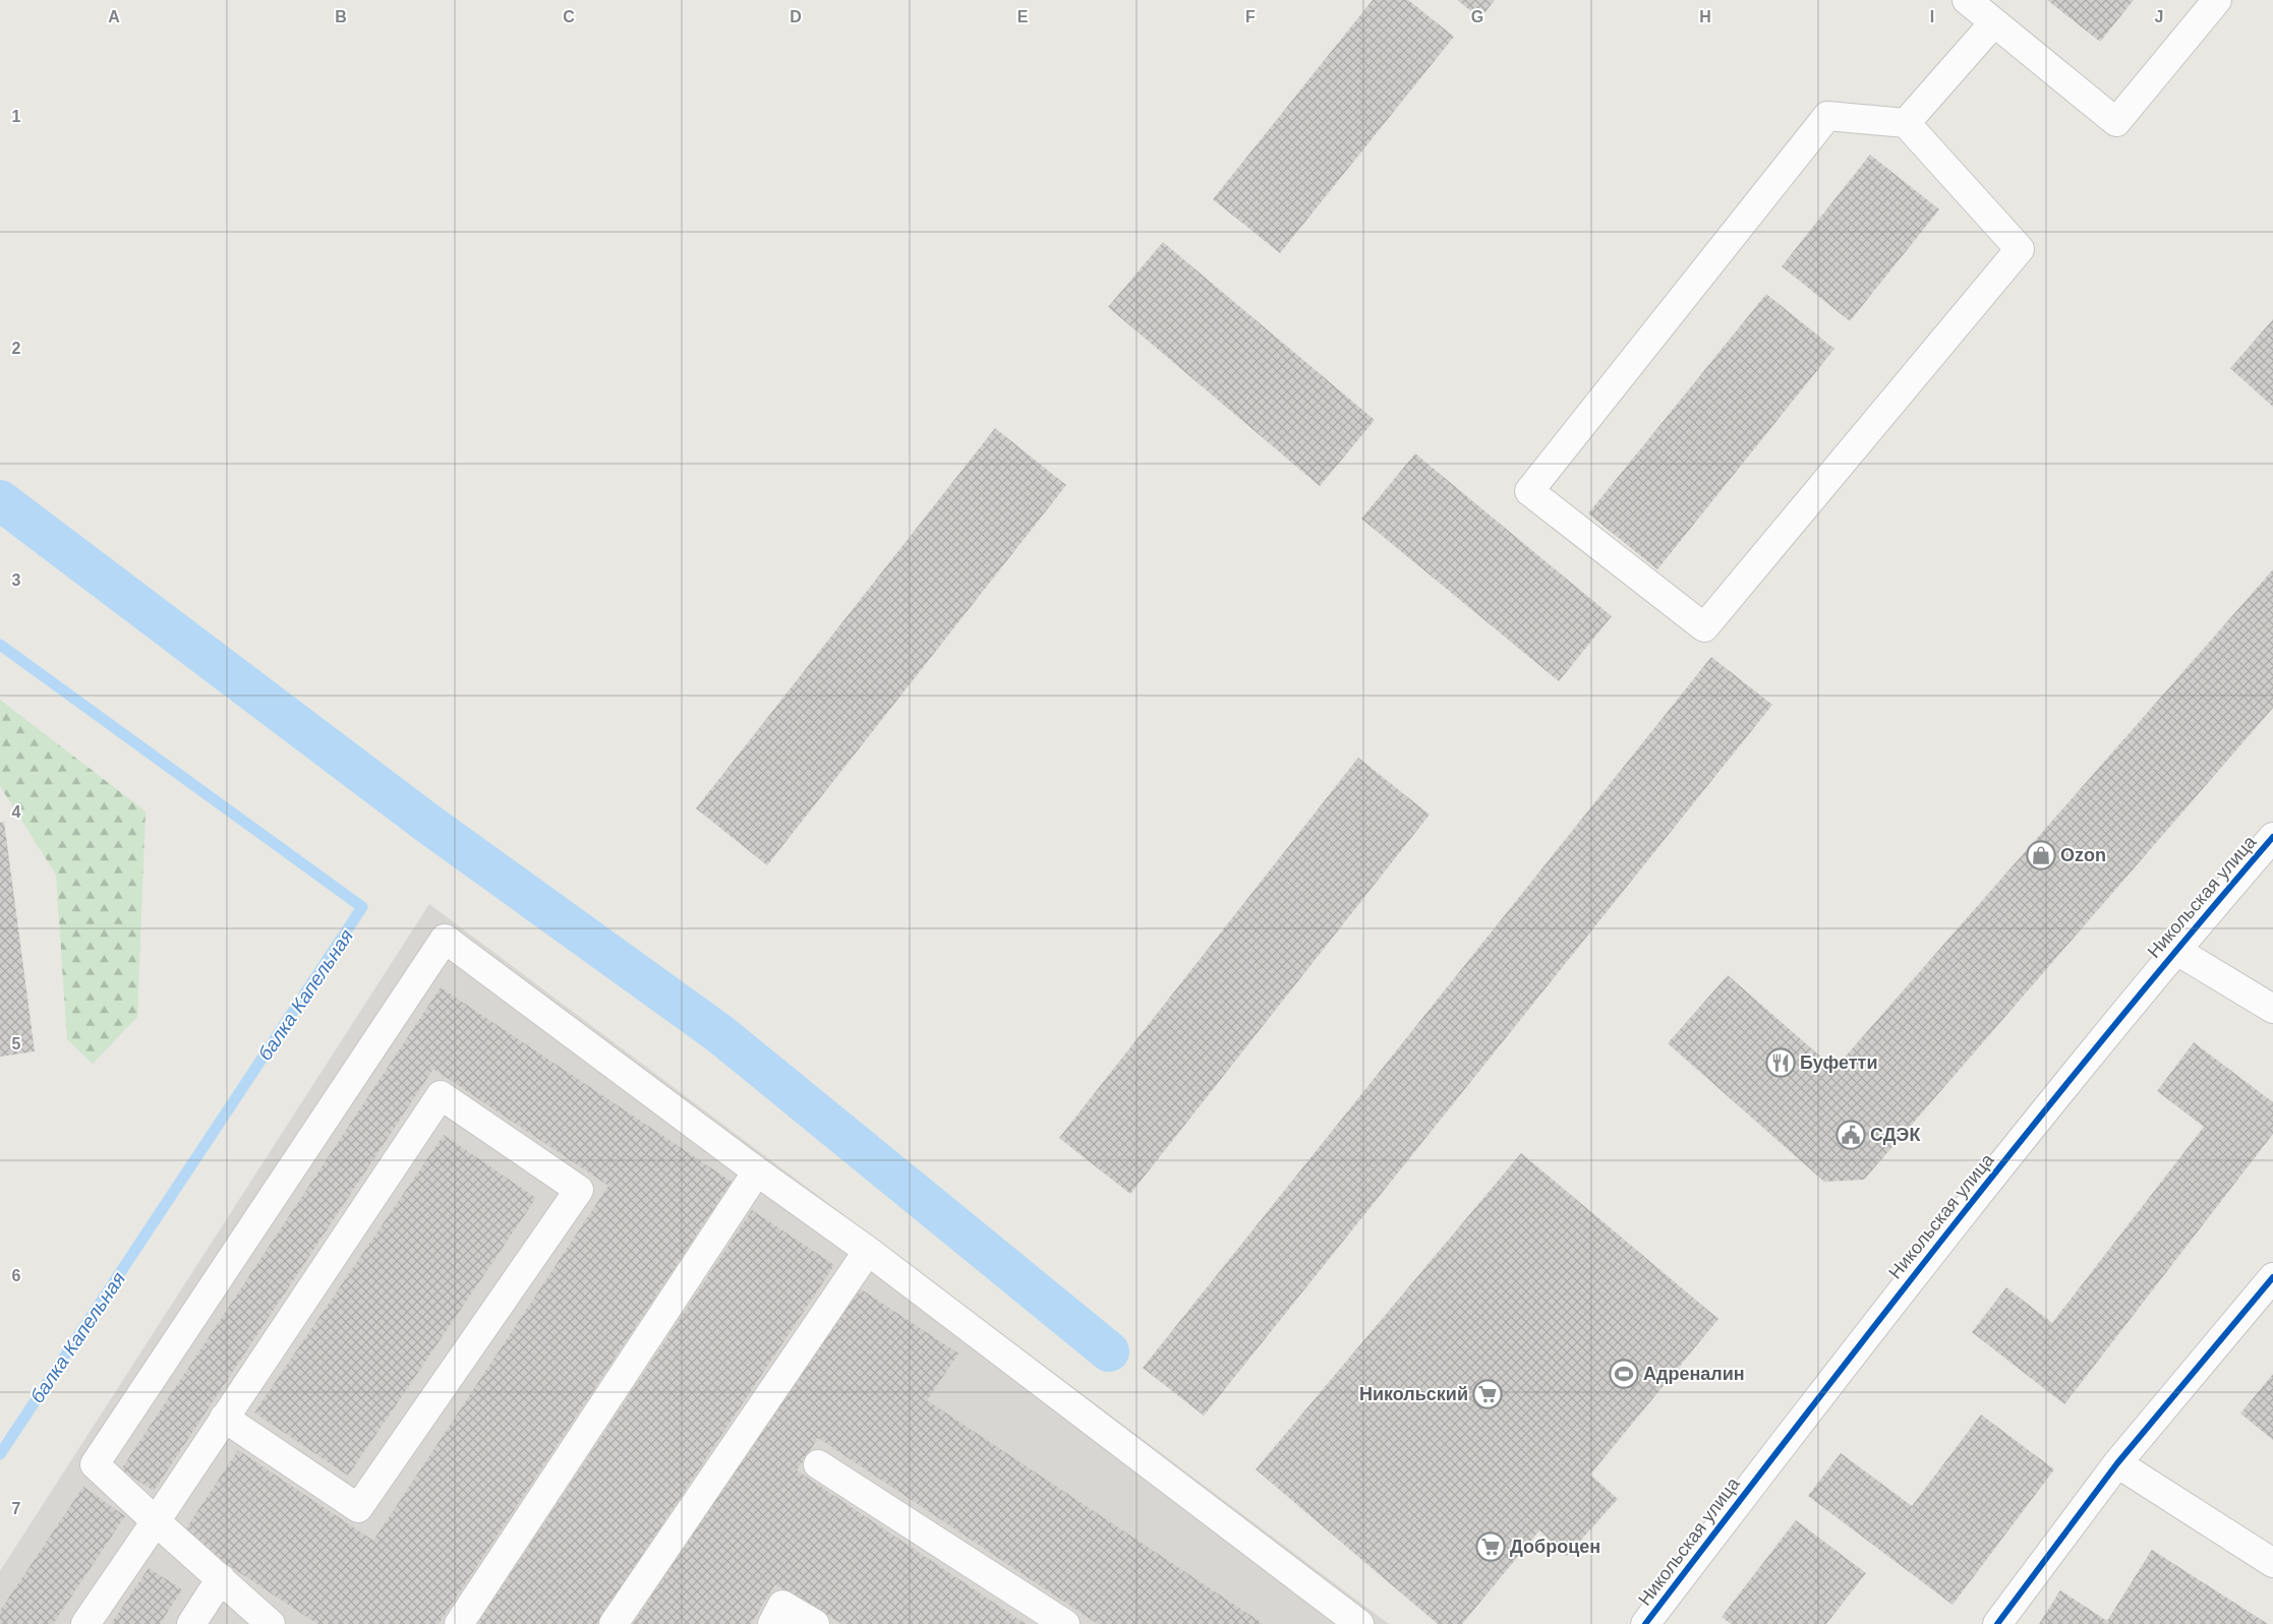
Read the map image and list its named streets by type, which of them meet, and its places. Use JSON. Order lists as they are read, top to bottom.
{
  "streets": {
    "street": ["Никольская улица"]
  },
  "water": ["балка Капельная"],
  "places": {
    "shop": ["Ozon"],
    "restaurant": ["Буфетти"],
    "public building": ["СДЭК"],
    "sports": ["Адреналин"],
    "supermarket": ["Никольский", "Доброцен"]
  },
  "grid": {
    "columns": [
      "A",
      "B",
      "C",
      "D",
      "E",
      "F",
      "G",
      "H",
      "I",
      "J"
    ],
    "rows": [
      "1",
      "2",
      "3",
      "4",
      "5",
      "6",
      "7"
    ]
  }
}
